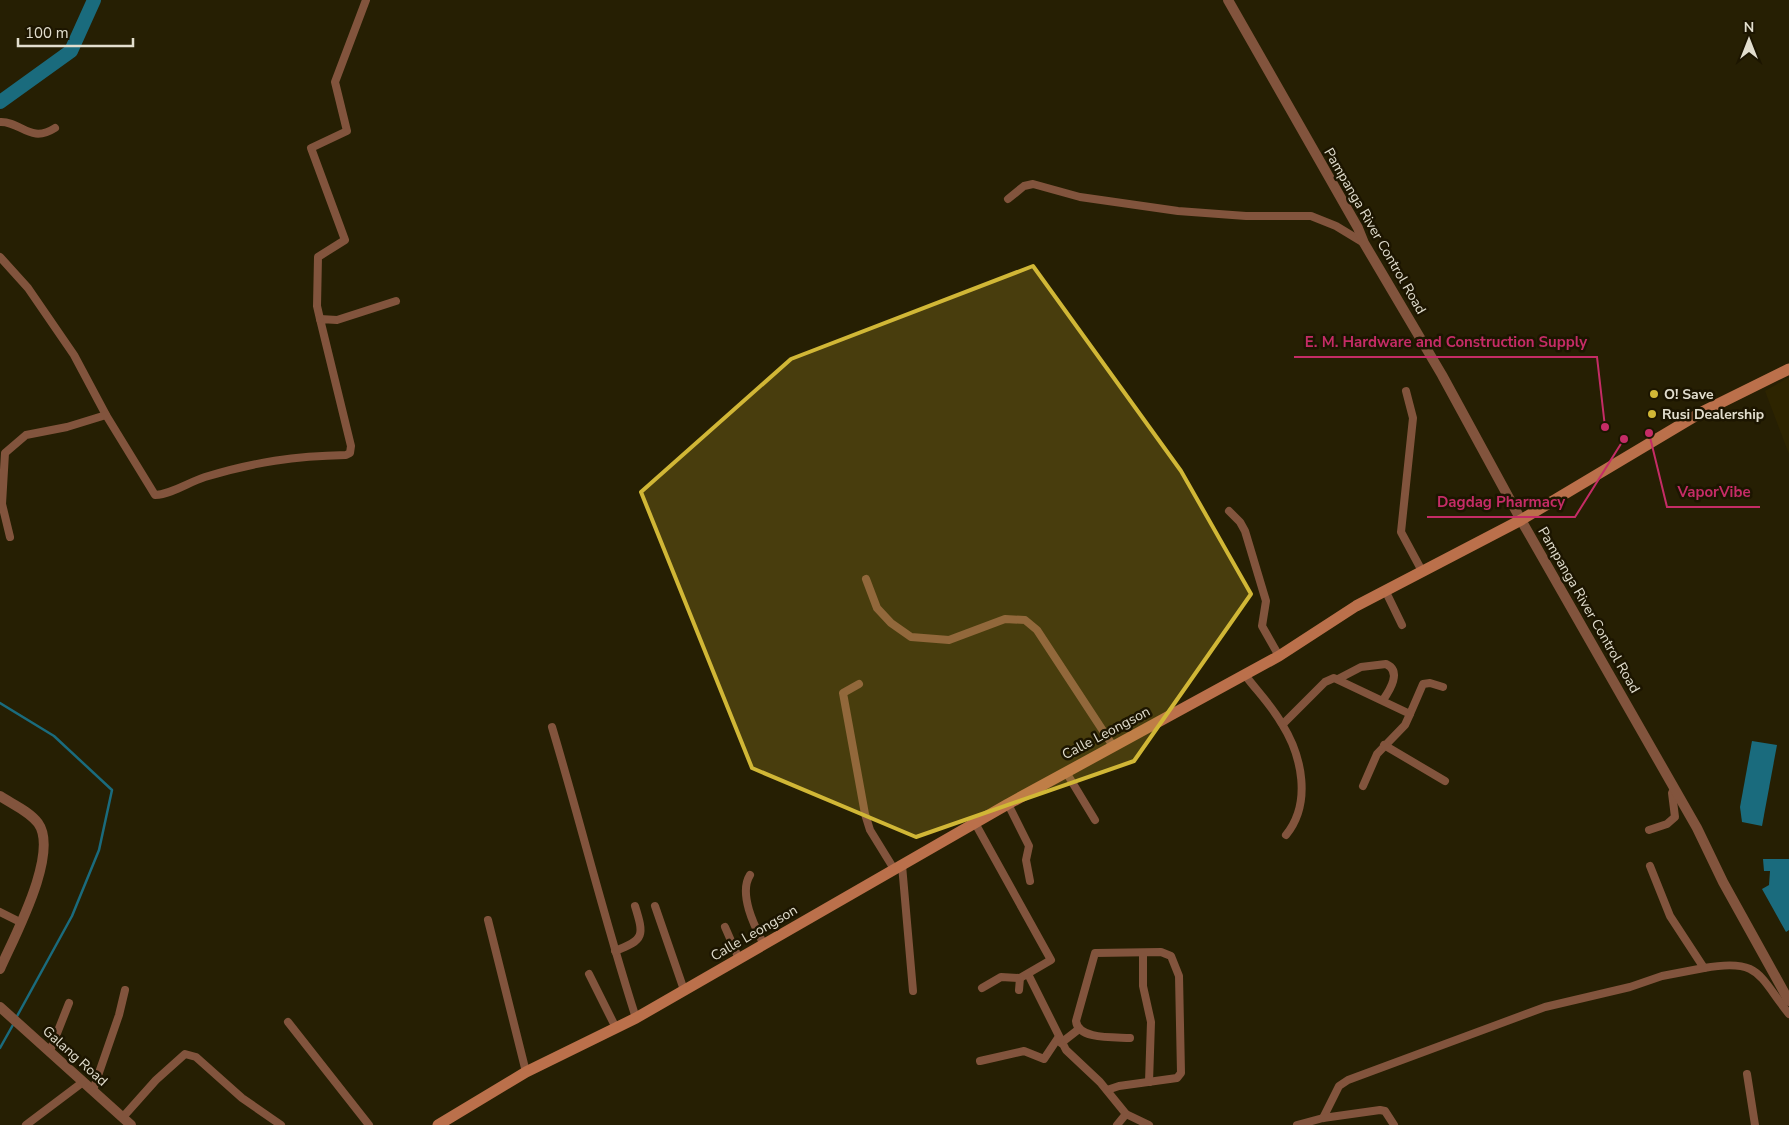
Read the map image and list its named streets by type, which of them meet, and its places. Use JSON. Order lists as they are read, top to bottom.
{
  "streets": {
    "main road": ["Calle Leongson"],
    "street": ["Pampanga River Control Road", "Galang Road"]
  },
  "crossings": [
    ["Pampanga River Control Road", "Calle Leongson"]
  ],
  "places": [
    "O! Save",
    "Rusi Dealership",
    "E. M. Hardware and Construction Supply",
    "VaporVibe",
    "Dagdag Pharmacy"
  ],
  "scale_bar": "100 m",
  "north": "top"
}
